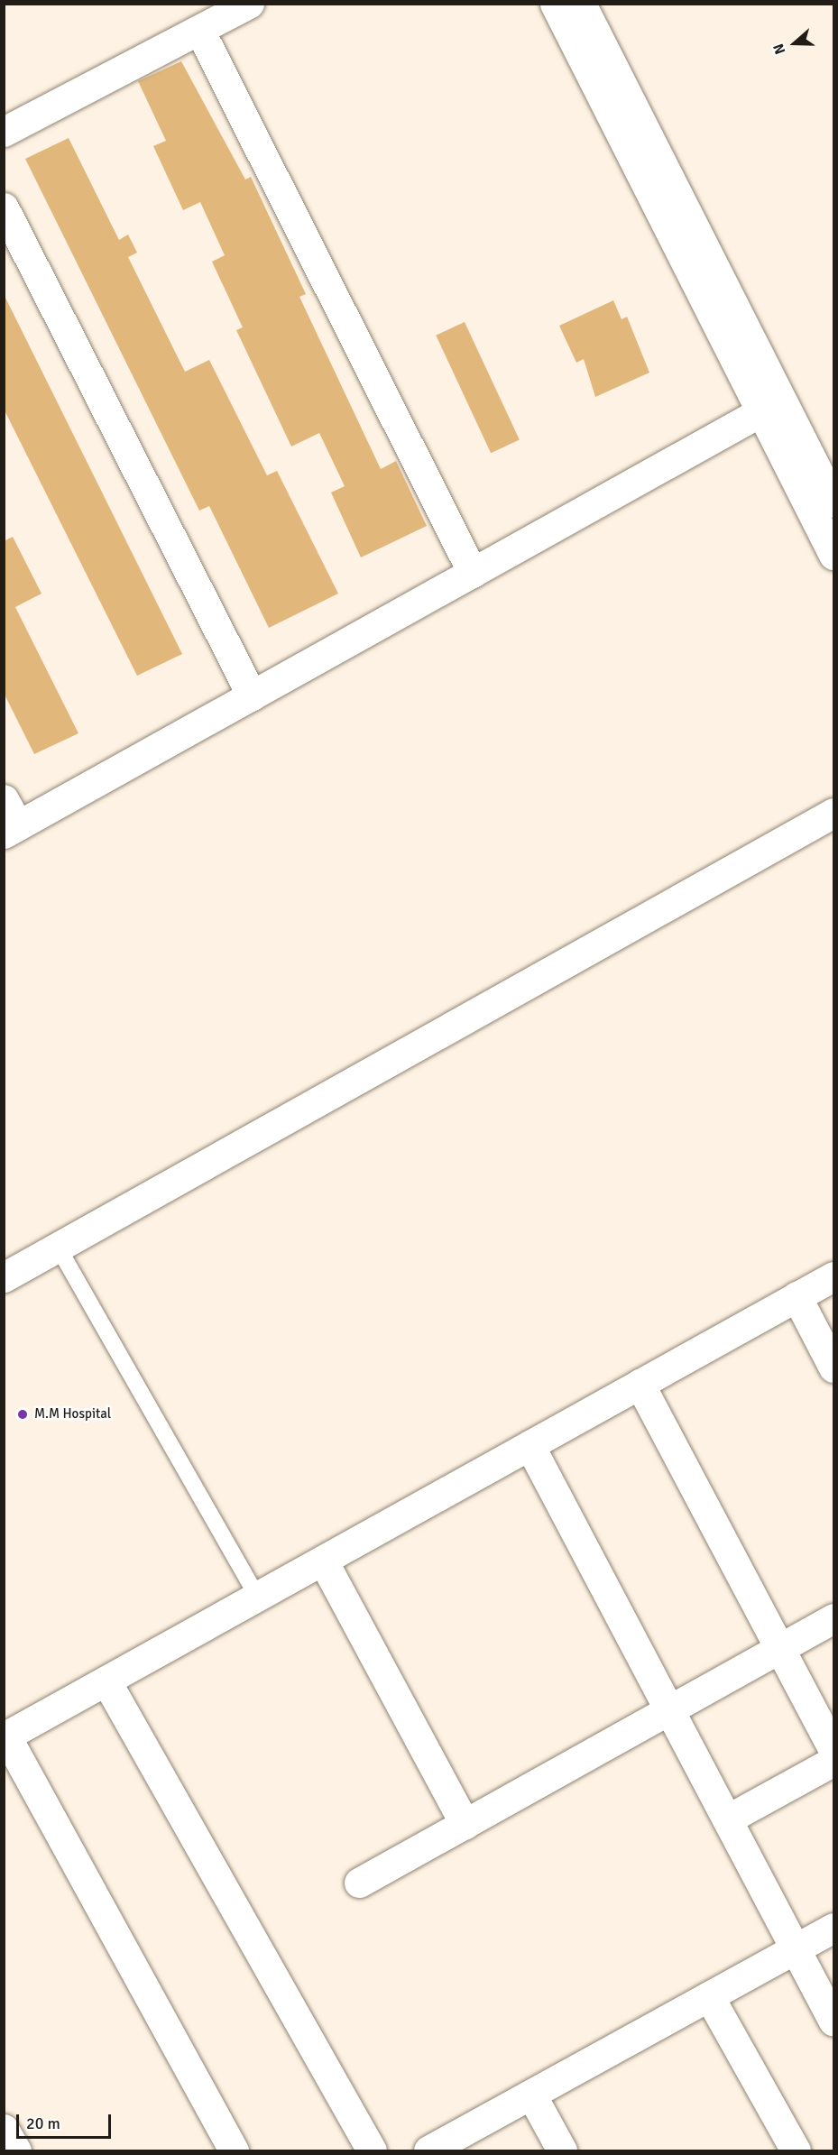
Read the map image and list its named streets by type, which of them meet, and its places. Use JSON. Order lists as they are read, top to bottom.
{
  "places": ["M.M Hospital"],
  "scale_bar": "20 m",
  "north": "left"
}
